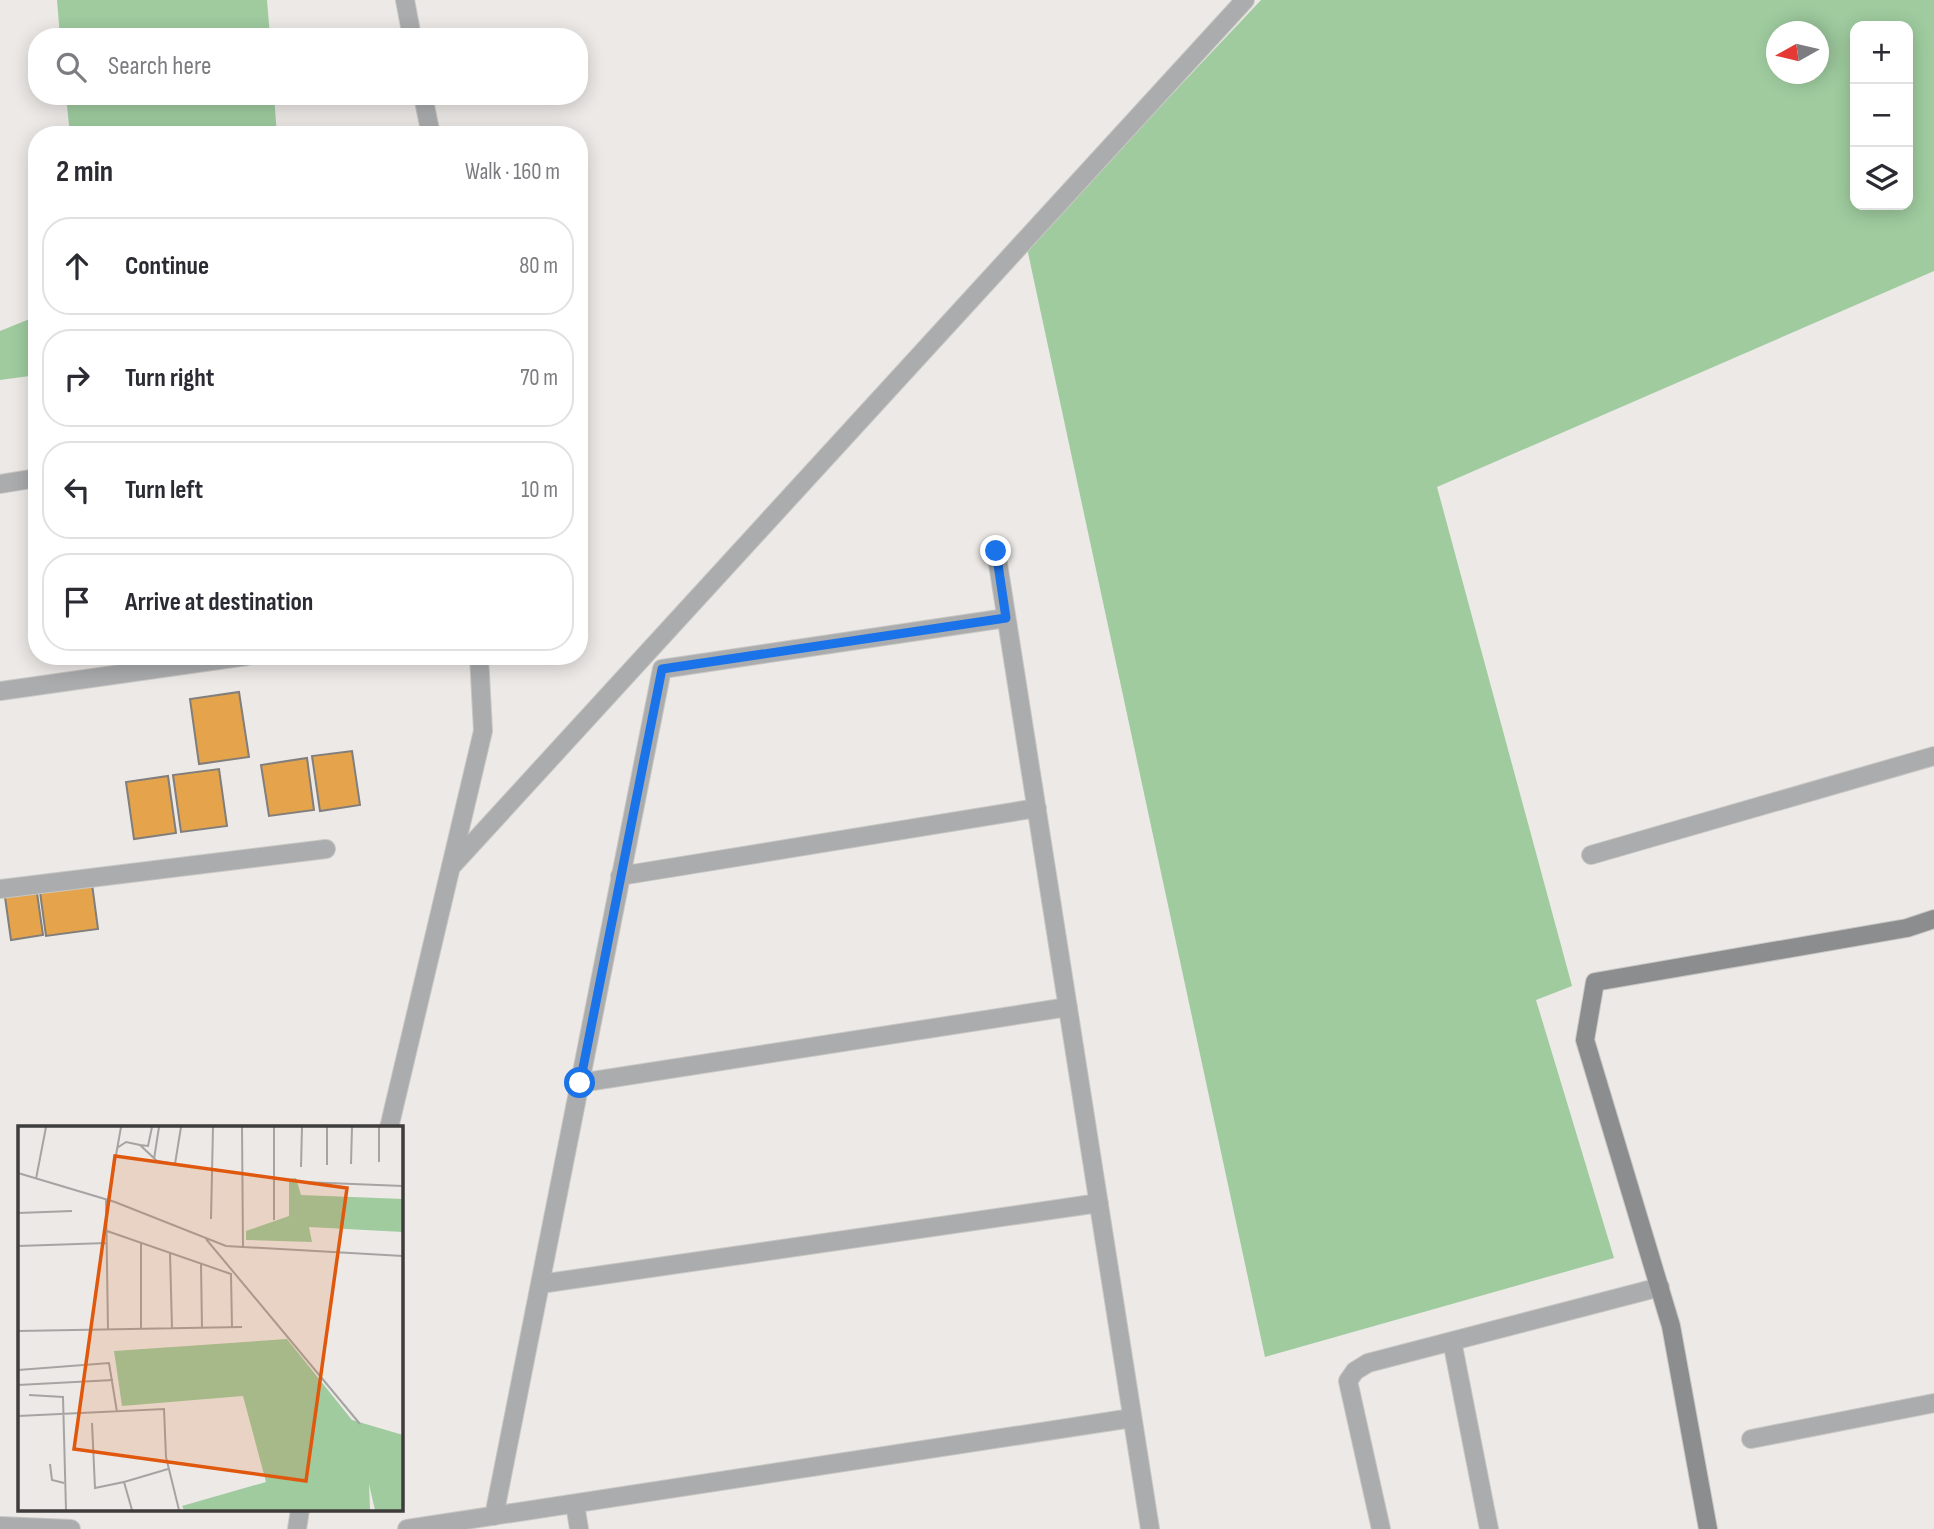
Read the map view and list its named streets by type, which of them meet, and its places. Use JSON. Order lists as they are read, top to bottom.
{
  "north": "left",
  "page": {
    "map_buttons": ["+", "−"],
    "search": "Search here",
    "heading": ["2 min", "Walk · 160 m"],
    "list": [
      ["Continue", "80 m"],
      ["Turn right", "70 m"],
      ["Turn left", "10 m"],
      "Arrive at destination"
    ]
  }
}
